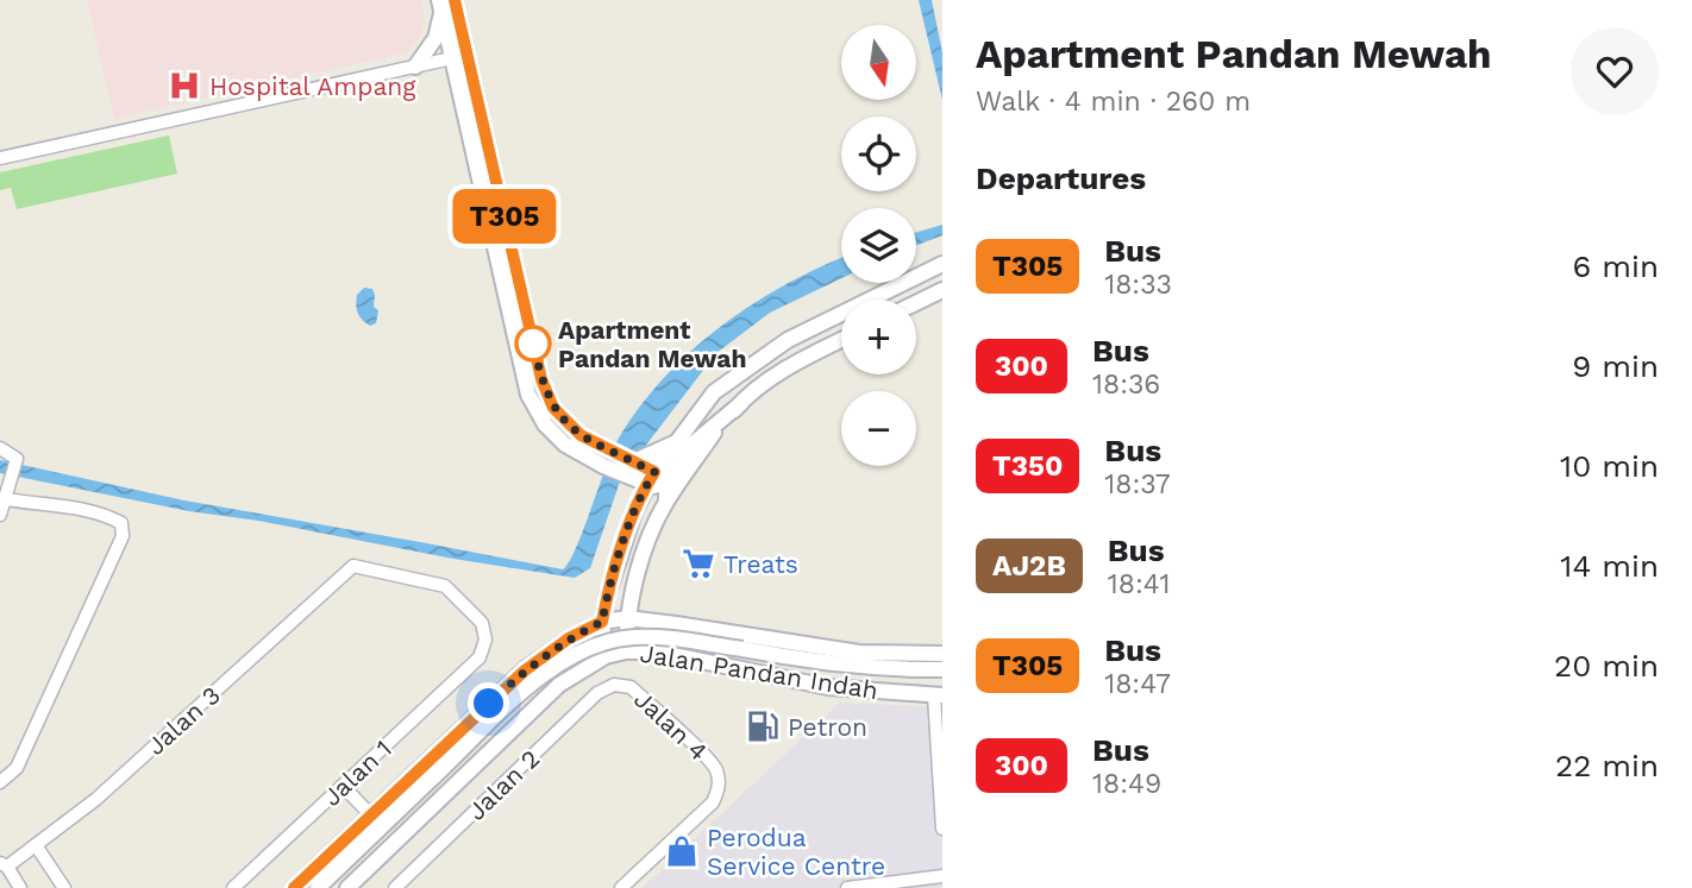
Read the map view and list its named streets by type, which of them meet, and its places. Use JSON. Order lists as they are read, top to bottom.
{
  "streets": {
    "main road": ["Jalan Pandan Indah"],
    "street": [
      "Jalan 3",
      "Jalan 4",
      "Jalan 1",
      "Jalan 2"
    ]
  },
  "crossings": [
    ["Jalan 3", "Jalan 1"],
    ["Jalan 4", "Jalan 2"]
  ],
  "places": {
    "hospital": ["Hospital Ampang"],
    "other": ["Apartment Pandan Mewah"],
    "supermarket": ["Treats"],
    "fuel station": ["Petron"],
    "shop": ["Perodua Service Centre"]
  },
  "lines": ["bus line T305"],
  "north": "bottom",
  "page": {
    "on_map": "T305",
    "heading": [
      ["Apartment Pandan Mewah", "Walk · 4 min · 260 m"],
      "Departures"
    ],
    "map_buttons": ["+", "−"],
    "list": [
      {
        "mark": "T305",
        "name": "Bus",
        "note": "18:33",
        "value": "6 min"
      },
      {
        "mark": "300",
        "name": "Bus",
        "note": "18:36",
        "value": "9 min"
      },
      {
        "mark": "T350",
        "name": "Bus",
        "note": "18:37",
        "value": "10 min"
      },
      {
        "mark": "AJ2B",
        "name": "Bus",
        "note": "18:41",
        "value": "14 min"
      },
      {
        "mark": "T305",
        "name": "Bus",
        "note": "18:47",
        "value": "20 min"
      },
      {
        "mark": "300",
        "name": "Bus",
        "note": "18:49",
        "value": "22 min"
      }
    ]
  }
}
